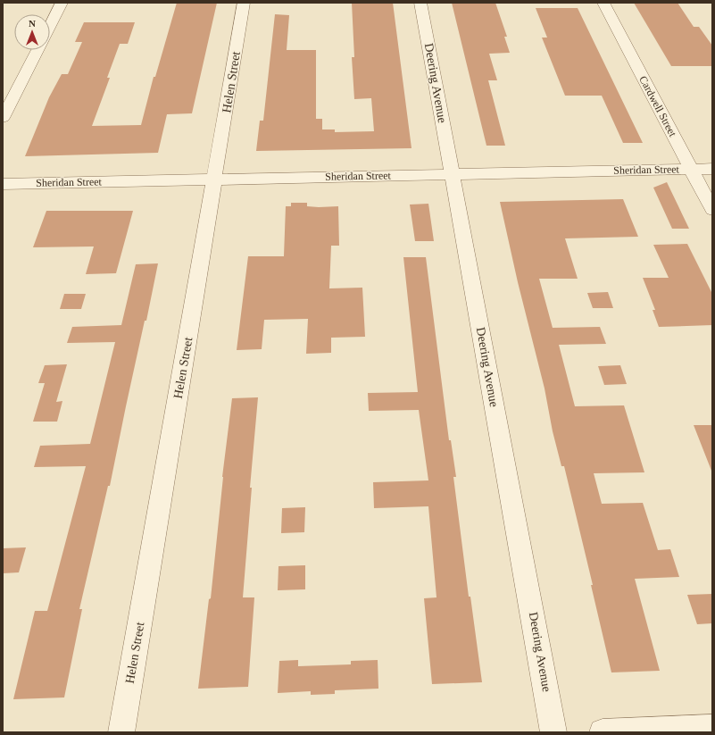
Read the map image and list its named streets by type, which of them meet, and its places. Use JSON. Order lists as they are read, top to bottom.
{
  "streets": {
    "street": [
      "Helen Street",
      "Deering Avenue",
      "Cardwell Street",
      "Sheridan Street"
    ]
  },
  "crossings": [
    ["Helen Street", "Sheridan Street"],
    ["Deering Avenue", "Sheridan Street"],
    ["Cardwell Street", "Sheridan Street"]
  ],
  "north": "top"
}
